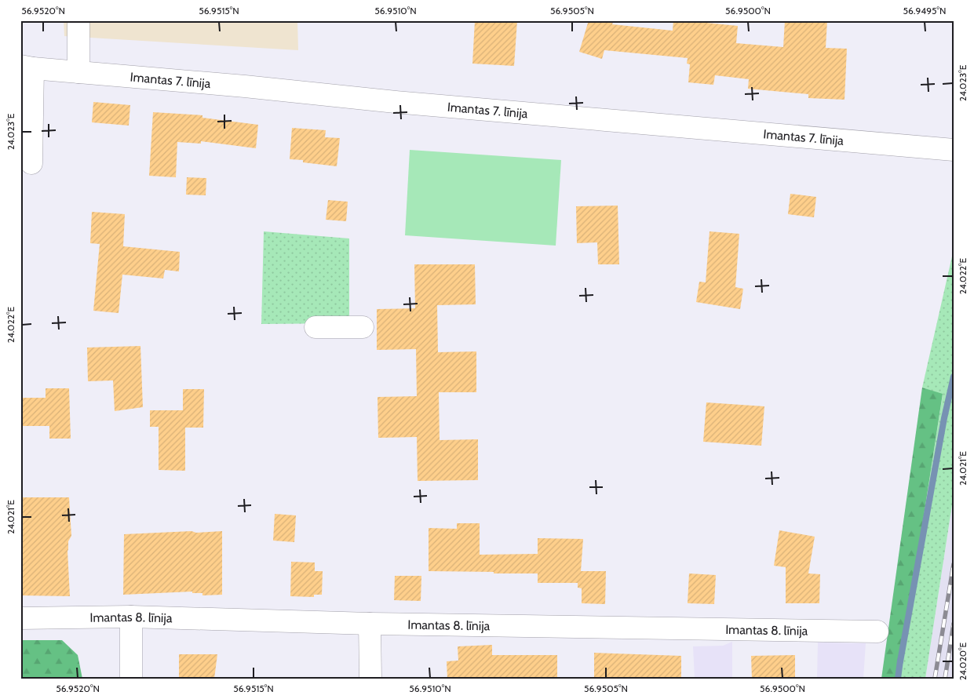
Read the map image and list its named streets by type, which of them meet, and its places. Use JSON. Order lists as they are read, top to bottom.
{
  "streets": {
    "street": ["Imantas 7. līnija", "Imantas 8. līnija"]
  },
  "coordinates": [
    "56.9520°N",
    "56.9515°N",
    "56.9510°N",
    "56.9505°N",
    "56.9500°N",
    "56.9495°N",
    "24.023°E",
    "24.022°E",
    "24.021°E",
    "24.020°E"
  ]
}
